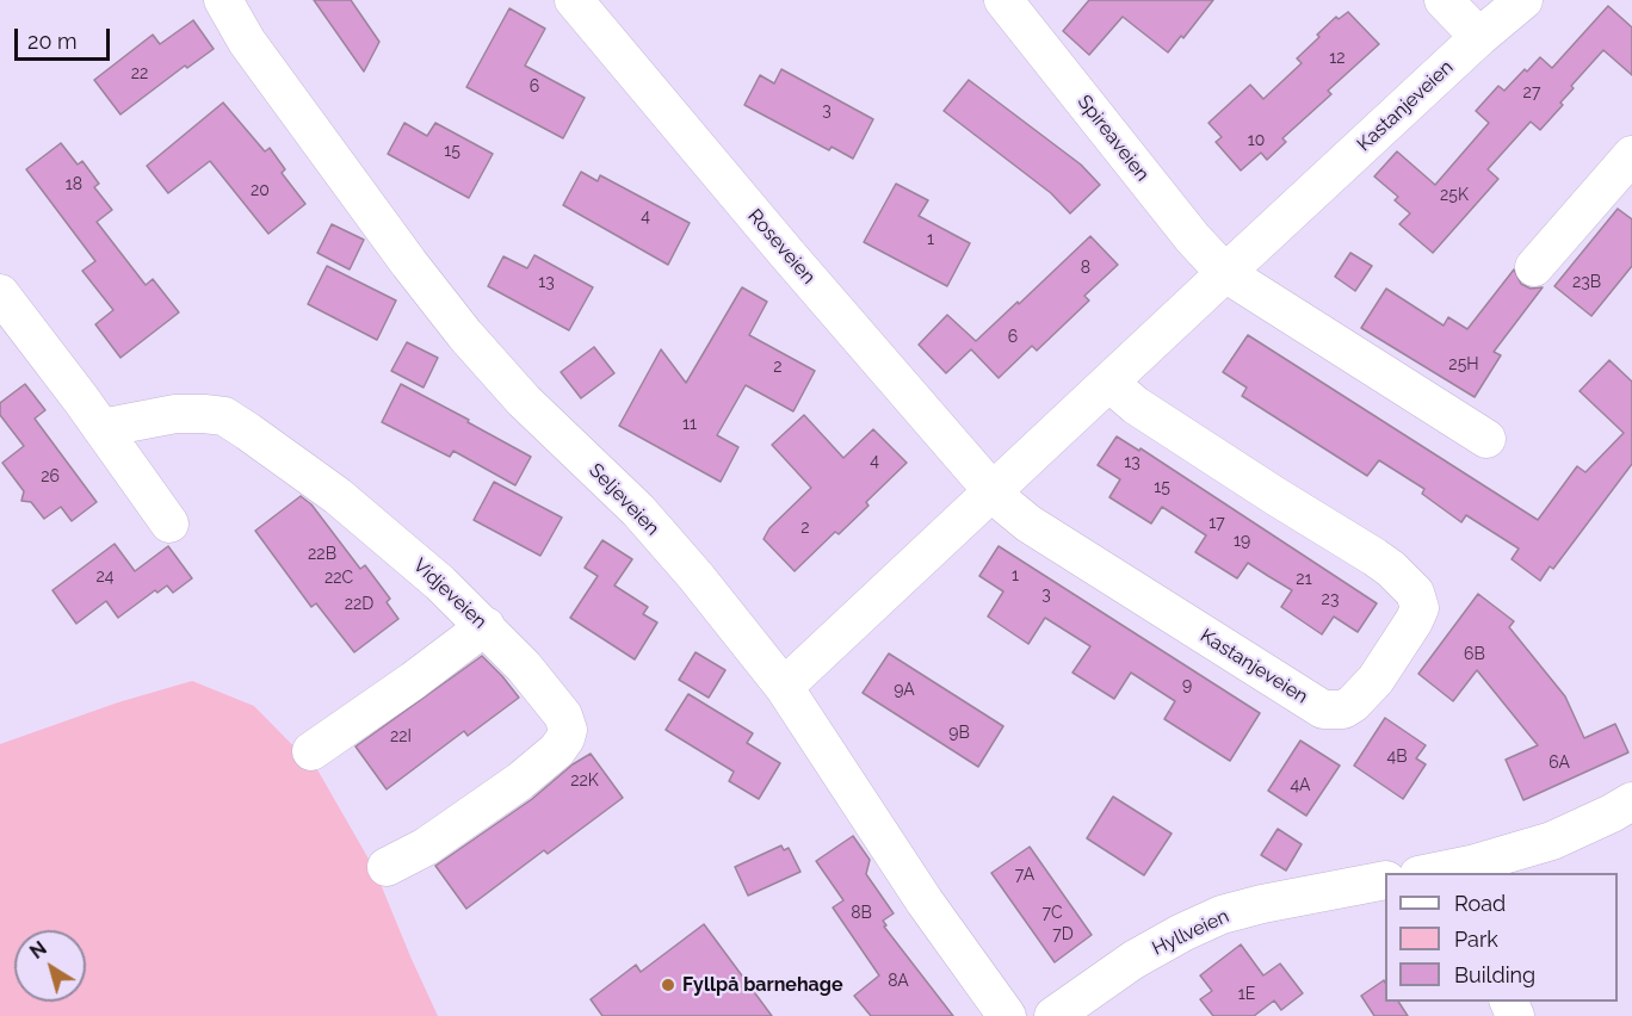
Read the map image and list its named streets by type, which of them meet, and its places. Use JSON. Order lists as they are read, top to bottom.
{
  "streets": {
    "street": [
      "Kastanjeveien",
      "Spireaveien",
      "Roseveien",
      "Seljeveien",
      "Vidjeveien",
      "Hyllveien"
    ]
  },
  "crossings": [
    ["Kastanjeveien", "Spireaveien"],
    ["Kastanjeveien", "Roseveien"],
    ["Kastanjeveien", "Seljeveien"]
  ],
  "places": ["Fyllpå barnehage"],
  "house_numbers": [
    "12",
    "22",
    "6",
    "27",
    "3",
    "10",
    "15",
    "18",
    "20",
    "25K",
    "4",
    "1",
    "8",
    "13",
    "23B",
    "6",
    "25H",
    "2",
    "11",
    "4",
    "13",
    "26",
    "15",
    "17",
    "2",
    "19",
    "22B",
    "1",
    "24",
    "22C",
    "21",
    "3",
    "23",
    "22D",
    "6B",
    "9",
    "9A",
    "9B",
    "22I",
    "4B",
    "6A",
    "22K",
    "4A",
    "7A",
    "8B",
    "7C",
    "7D",
    "8A",
    "1E"
  ],
  "legend": ["Road", "Park", "Building"],
  "scale_bar": "20 m",
  "north": "top left"
}
